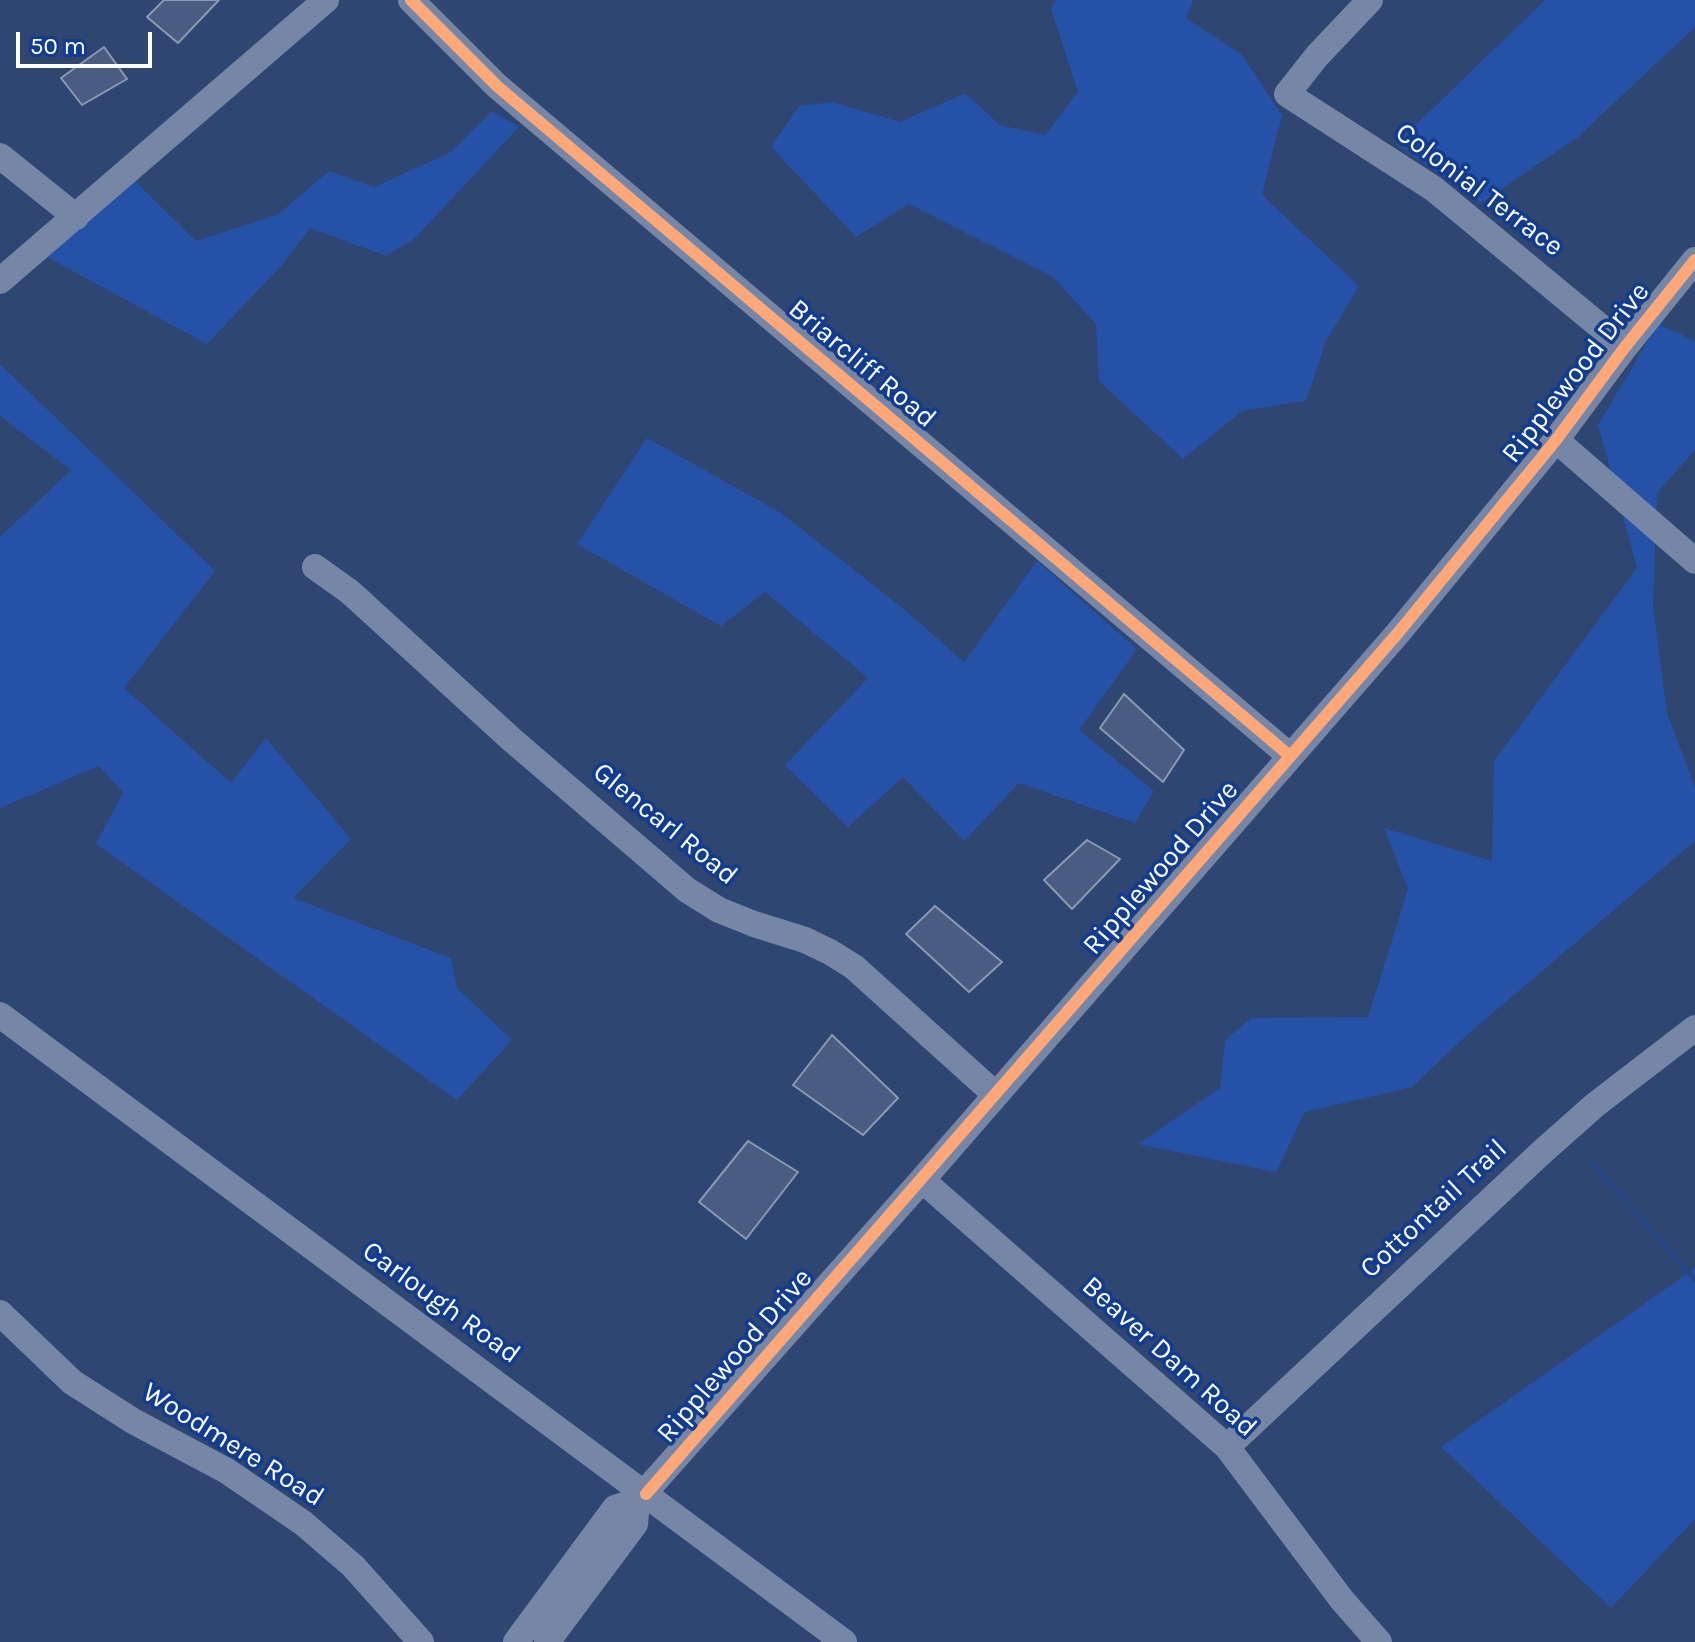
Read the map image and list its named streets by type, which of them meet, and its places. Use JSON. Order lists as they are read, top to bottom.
{
  "streets": {
    "street": [
      "Colonial Terrace",
      "Briarcliff Road",
      "Ripplewood Drive",
      "Glencarl Road",
      "Cottontail Trail",
      "Carlough Road",
      "Beaver Dam Road",
      "Woodmere Road"
    ]
  },
  "crossings": [
    ["Colonial Terrace", "Ripplewood Drive"],
    ["Briarcliff Road", "Ripplewood Drive"],
    ["Ripplewood Drive", "Glencarl Road"],
    ["Ripplewood Drive", "Carlough Road"],
    ["Ripplewood Drive", "Beaver Dam Road"],
    ["Cottontail Trail", "Beaver Dam Road"]
  ],
  "scale_bar": "50 m"
}
